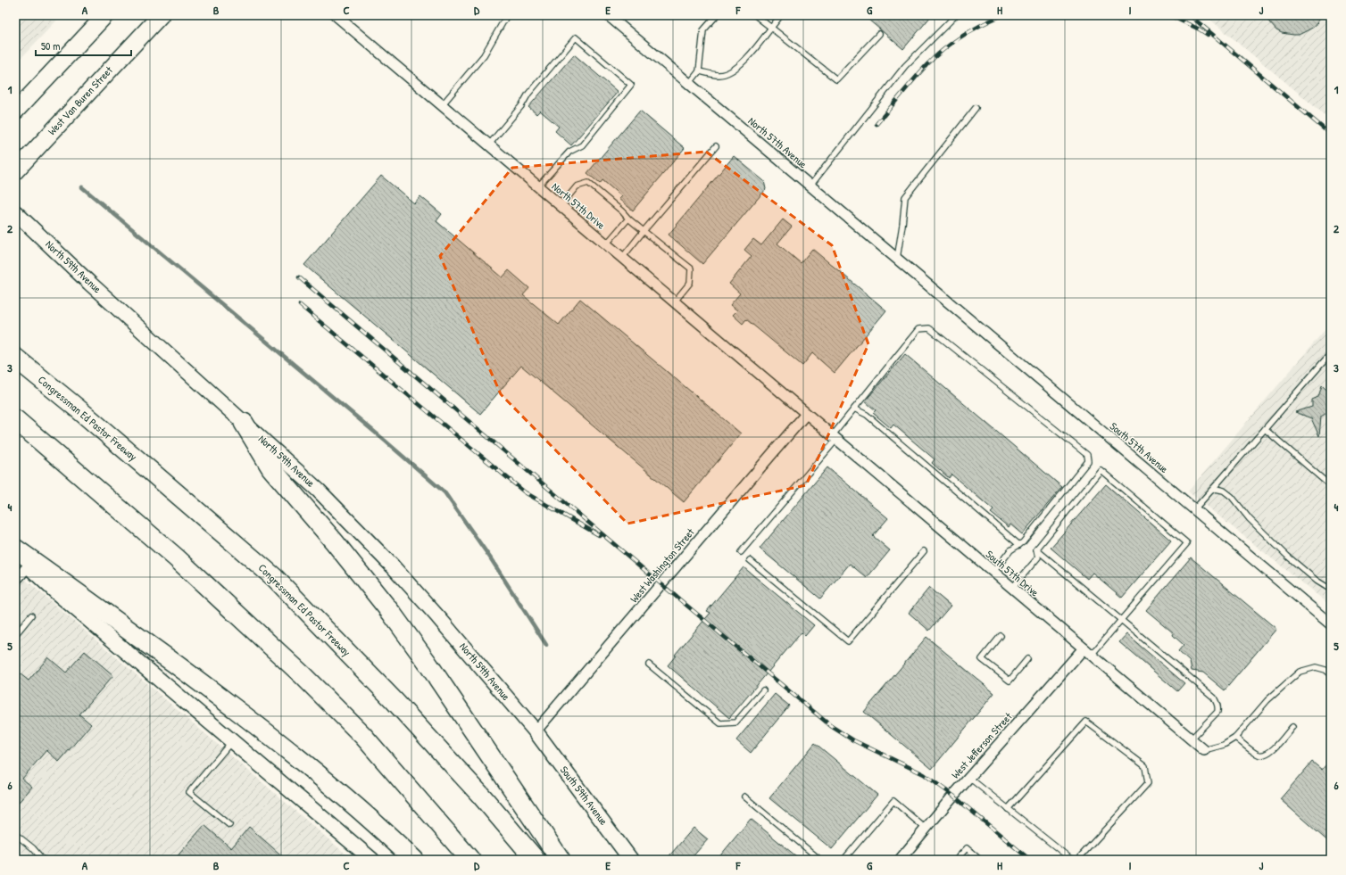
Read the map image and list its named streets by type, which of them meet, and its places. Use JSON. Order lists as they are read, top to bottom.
{
  "streets": {
    "highway": ["Congressman Ed Pastor Freeway"],
    "main road": ["West Van Buren Street", "North 59th Avenue", "South 59th Avenue"],
    "street": [
      "North 57th Avenue",
      "North 57th Drive",
      "South 57th Avenue",
      "West Washington Street",
      "South 57th Drive",
      "West Jefferson Street"
    ]
  },
  "crossings": [
    ["North 57th Avenue", "South 57th Avenue"],
    ["North 57th Drive", "West Washington Street"],
    ["North 57th Drive", "South 57th Drive"],
    ["North 59th Avenue", "West Washington Street"],
    ["North 59th Avenue", "South 59th Avenue"],
    ["West Washington Street", "South 57th Drive"],
    ["West Washington Street", "South 59th Avenue"],
    ["South 57th Drive", "West Jefferson Street"]
  ],
  "scale_bar": "50 m",
  "grid": {
    "columns": [
      "A",
      "B",
      "C",
      "D",
      "E",
      "F",
      "G",
      "H",
      "I",
      "J"
    ],
    "rows": [
      "1",
      "2",
      "3",
      "4",
      "5",
      "6"
    ]
  }
}
